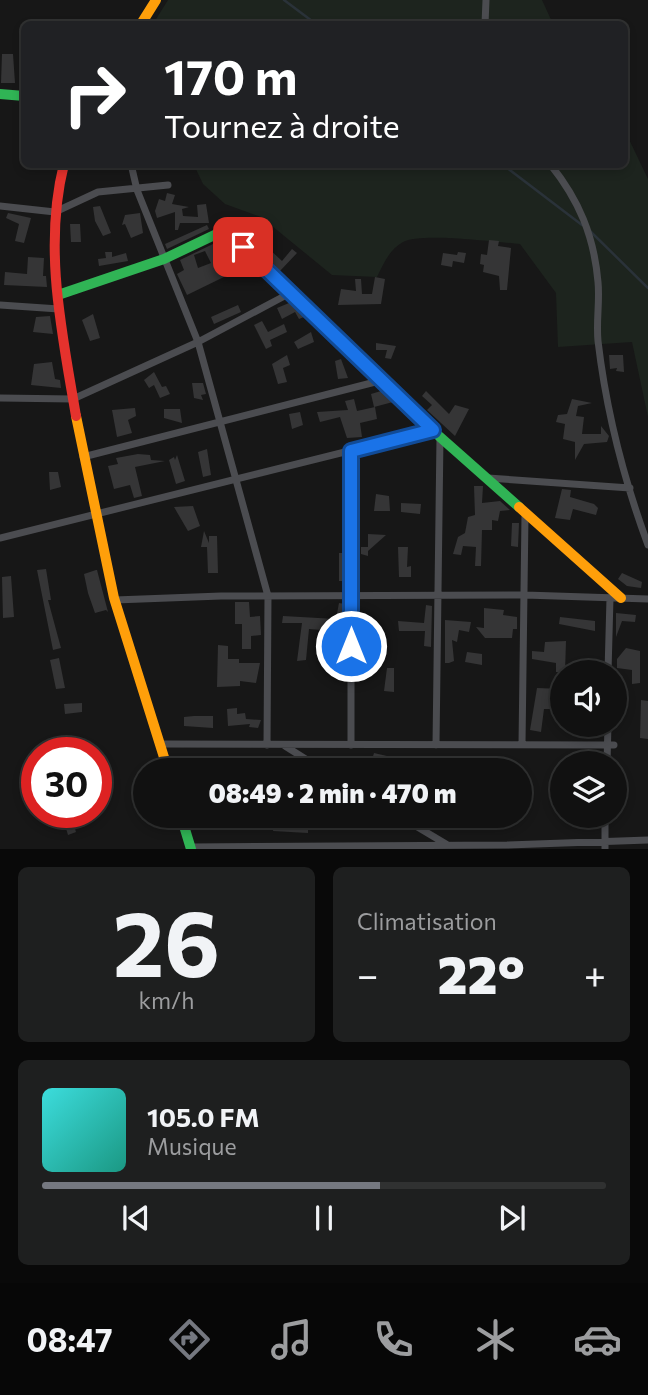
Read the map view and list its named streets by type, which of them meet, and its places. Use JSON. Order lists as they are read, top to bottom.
{
  "page": {
    "turn": ["170 m", "Tournez à droite"],
    "limit": "30",
    "trip": "08:49 · 2 min · 470 m",
    "tile": [
      ["26", "km/h"],
      "Climatisation"
    ],
    "heat": ["−", "22°", "+"],
    "song": ["105.0 FM", "Musique"],
    "tabs": "08:47"
  }
}
